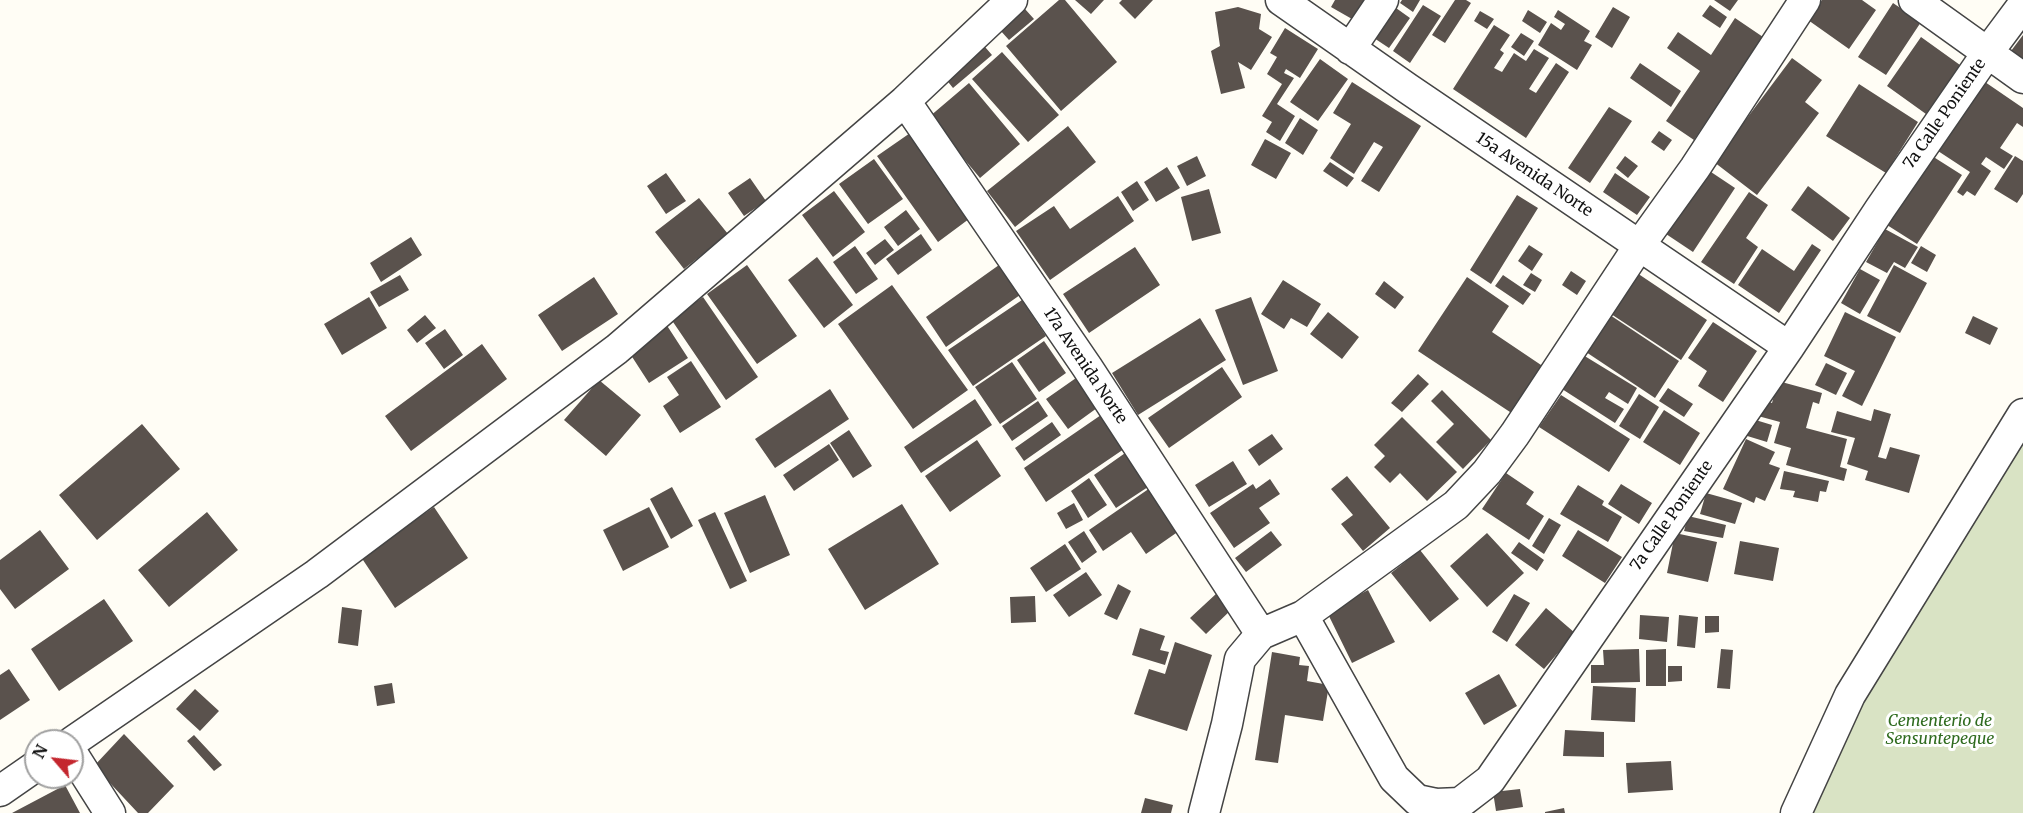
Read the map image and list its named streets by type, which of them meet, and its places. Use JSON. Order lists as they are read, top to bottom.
{
  "streets": {
    "street": ["7a Calle Poniente", "15a Avenida Norte", "17a Avenida Norte"]
  },
  "crossings": [
    ["7a Calle Poniente", "15a Avenida Norte"]
  ],
  "parks": ["Cementerio de Sensuntepeque"],
  "north": "top left"
}
